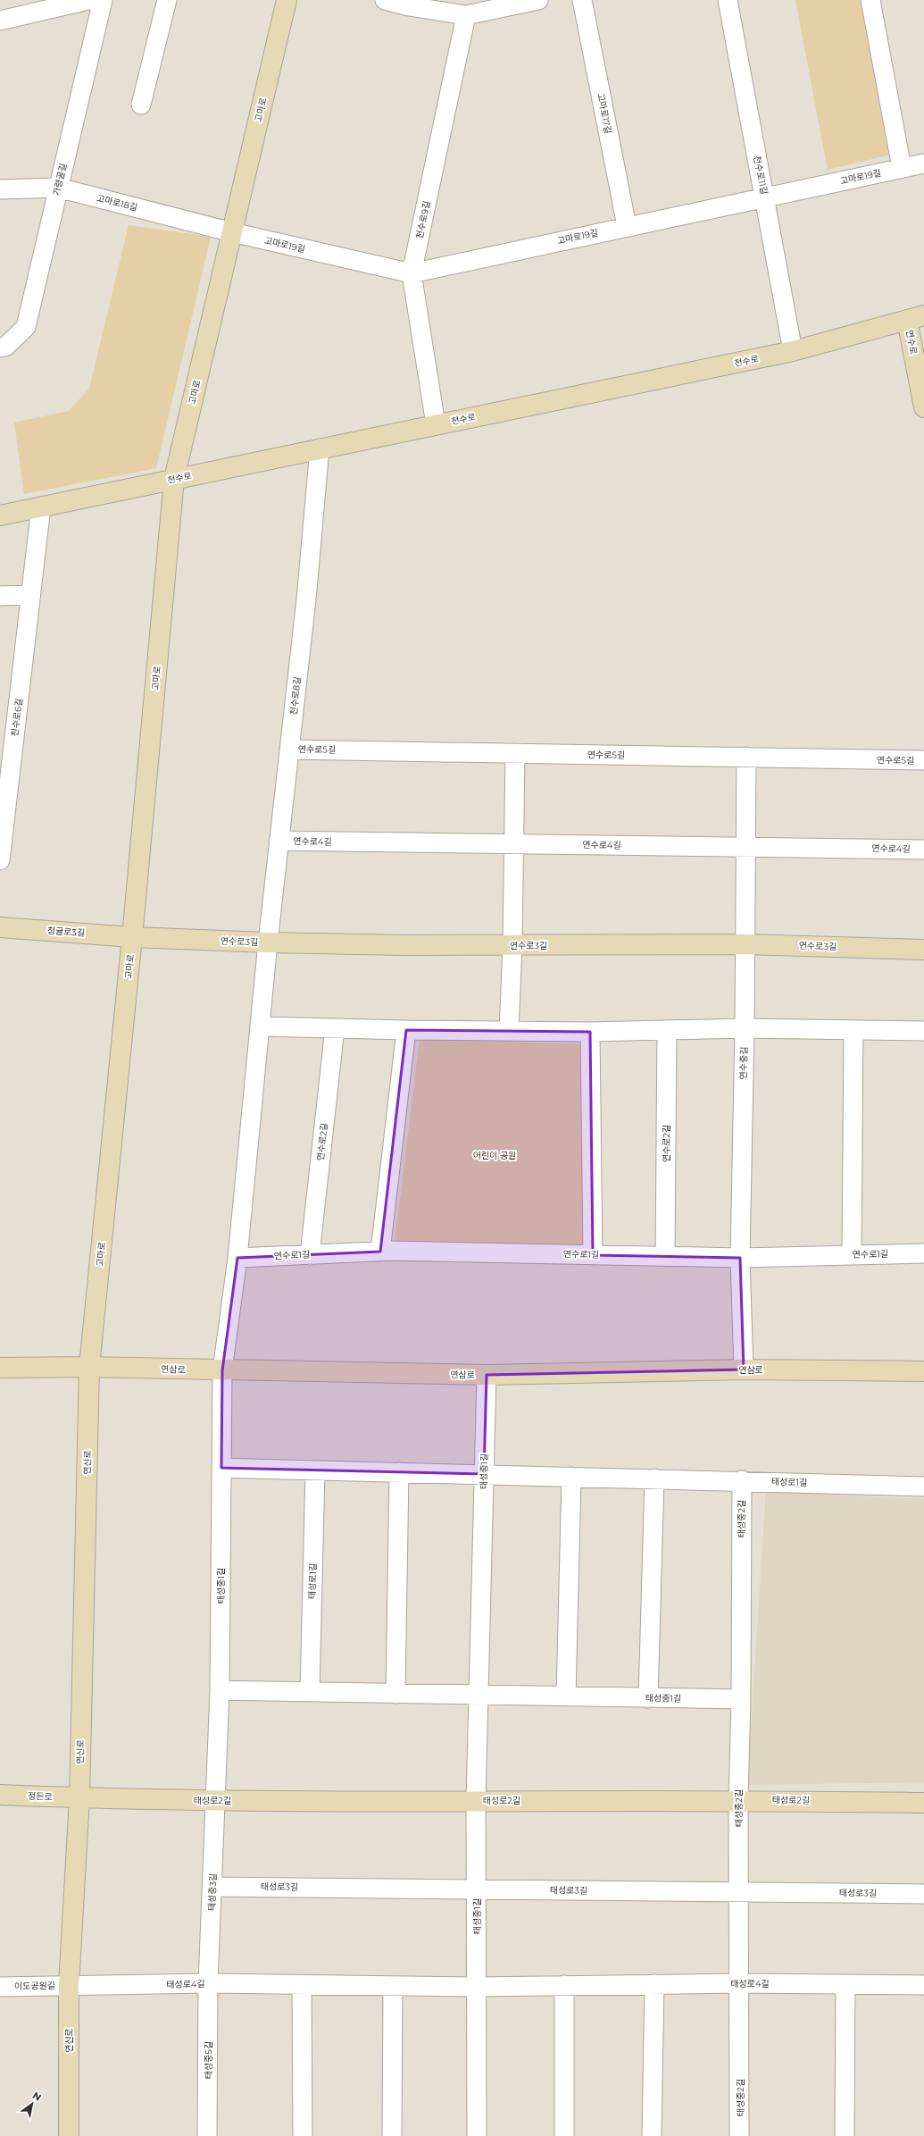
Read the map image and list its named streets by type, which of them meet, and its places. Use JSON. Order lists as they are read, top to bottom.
{
  "streets": {
    "main road": [
      "고마로",
      "연수로",
      "천수로",
      "청귤로3길",
      "연수로3길",
      "연삼로",
      "연신로",
      "정든로",
      "태성로2길"
    ],
    "street": [
      "고마로17길",
      "천수로11길",
      "고마로19길",
      "가령골길",
      "고마로18길",
      "천수로9길",
      "천수로8길",
      "천수로6길",
      "연수로5길",
      "연수로4길",
      "연수중길",
      "연수로2길",
      "연수로1길",
      "태성중1길",
      "태성로1길",
      "태성중2길",
      "태성로3길",
      "태성중3길",
      "태성로4길",
      "이도공원길",
      "태성중5길"
    ]
  },
  "crossings": [
    ["고마로", "고마로19길"],
    ["고마로", "고마로18길"],
    ["고마로", "천수로"],
    ["고마로", "청귤로3길"],
    ["고마로", "연수로3길"],
    ["고마로", "연삼로"],
    ["고마로", "연신로"],
    ["고마로17길", "고마로19길"],
    ["천수로11길", "고마로19길"],
    ["천수로11길", "천수로"],
    ["고마로19길", "고마로18길"],
    ["고마로19길", "천수로9길"],
    ["가령골길", "고마로18길"],
    ["천수로9길", "천수로"],
    ["연수로", "천수로"],
    ["천수로", "천수로8길"],
    ["천수로", "천수로6길"],
    ["천수로8길", "연수로5길"],
    ["천수로8길", "연수로4길"],
    ["천수로8길", "연수로3길"],
    ["연수로5길", "연수중길"],
    ["연수로4길", "연수중길"],
    ["청귤로3길", "연수로3길"],
    ["연수로3길", "연수중길"],
    ["연수중길", "연수로1길"],
    ["연수중길", "연삼로"],
    ["연수로2길", "연수로1길"],
    ["연삼로", "연신로"],
    ["연삼로", "태성중1길"],
    ["연신로", "정든로"],
    ["연신로", "태성로2길"],
    ["연신로", "태성로4길"],
    ["연신로", "이도공원길"],
    ["태성중1길", "태성로1길"],
    ["태성중1길", "태성중2길"],
    ["태성중1길", "태성로2길"],
    ["태성중1길", "태성로3길"],
    ["태성중1길", "태성중3길"],
    ["태성중1길", "태성로4길"],
    ["태성로1길", "태성중2길"],
    ["태성중2길", "태성로2길"],
    ["태성중2길", "태성로3길"],
    ["태성중2길", "태성로4길"],
    ["정든로", "태성로2길"],
    ["태성로2길", "태성중3길"],
    ["태성로3길", "태성중3길"],
    ["태성중3길", "태성로4길"],
    ["태성중3길", "태성중5길"],
    ["태성로4길", "이도공원길"],
    ["태성로4길", "태성중5길"]
  ],
  "parks": ["어린이 공원"],
  "north": "top right"
}
